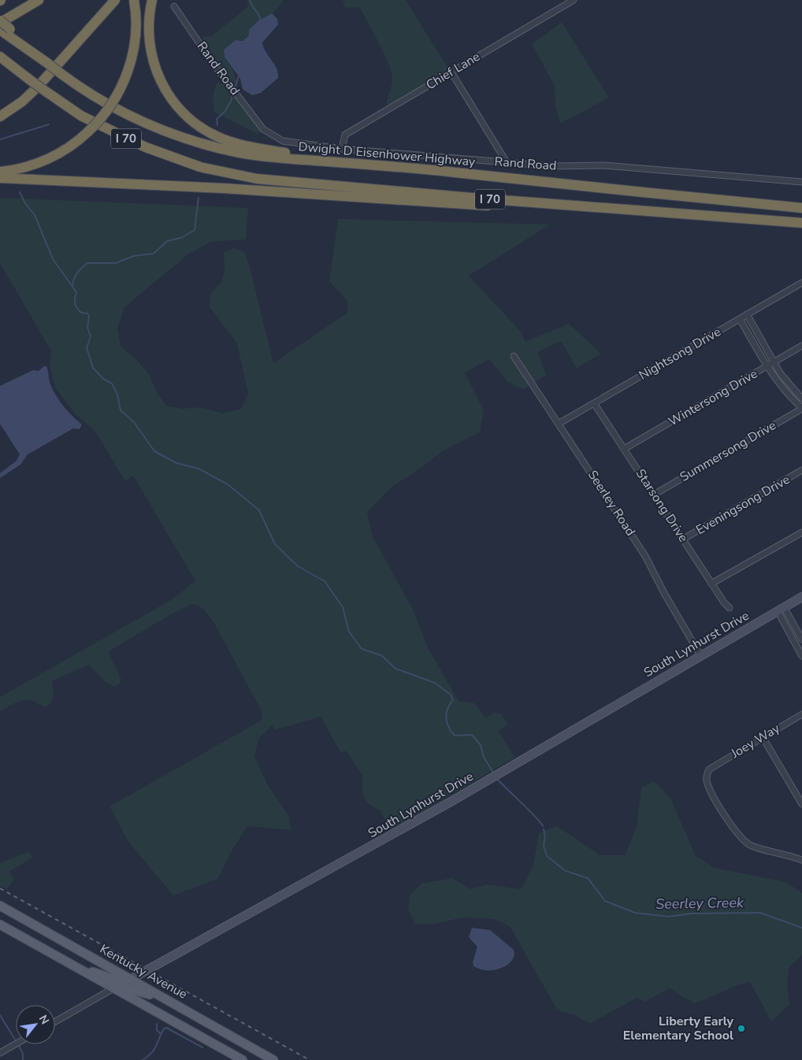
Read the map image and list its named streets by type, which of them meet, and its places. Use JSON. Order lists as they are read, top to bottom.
{
  "streets": {
    "highway": ["I 70", "Dwight D Eisenhower Highway"],
    "main road": ["South Lynhurst Drive", "Kentucky Avenue"],
    "street": [
      "Rand Road",
      "Chief Lane",
      "Nightsong Drive",
      "Wintersong Drive",
      "Summersong Drive",
      "Seerley Road",
      "Eveningsong Drive",
      "Starsong Drive",
      "Joey Way"
    ]
  },
  "crossings": [
    ["Rand Road", "Chief Lane"],
    ["Nightsong Drive", "Seerley Road"],
    ["Nightsong Drive", "Starsong Drive"],
    ["Wintersong Drive", "Starsong Drive"],
    ["Summersong Drive", "Starsong Drive"],
    ["Seerley Road", "South Lynhurst Drive"],
    ["Eveningsong Drive", "Starsong Drive"],
    ["South Lynhurst Drive", "Kentucky Avenue"]
  ],
  "water": ["Seerley Creek"],
  "places": ["Liberty Early Elementary School"],
  "north": "top right"
}
